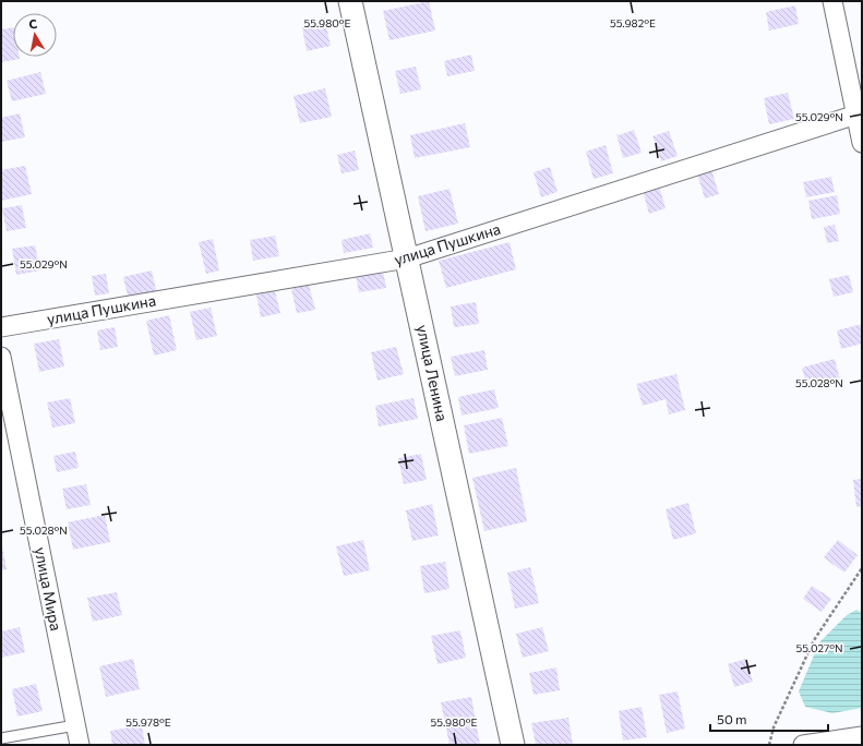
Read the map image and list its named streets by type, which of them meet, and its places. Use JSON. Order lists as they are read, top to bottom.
{
  "streets": {
    "street": ["улица Пушкина", "улица Ленина", "улица Мира"]
  },
  "crossings": [
    ["улица Пушкина", "улица Ленина"]
  ],
  "scale_bar": "50 m",
  "north": "top",
  "coordinates": [
    "55.980°E",
    "55.982°E",
    "55.029°N",
    "55.028°N",
    "55.027°N",
    "55.978°E"
  ]
}
